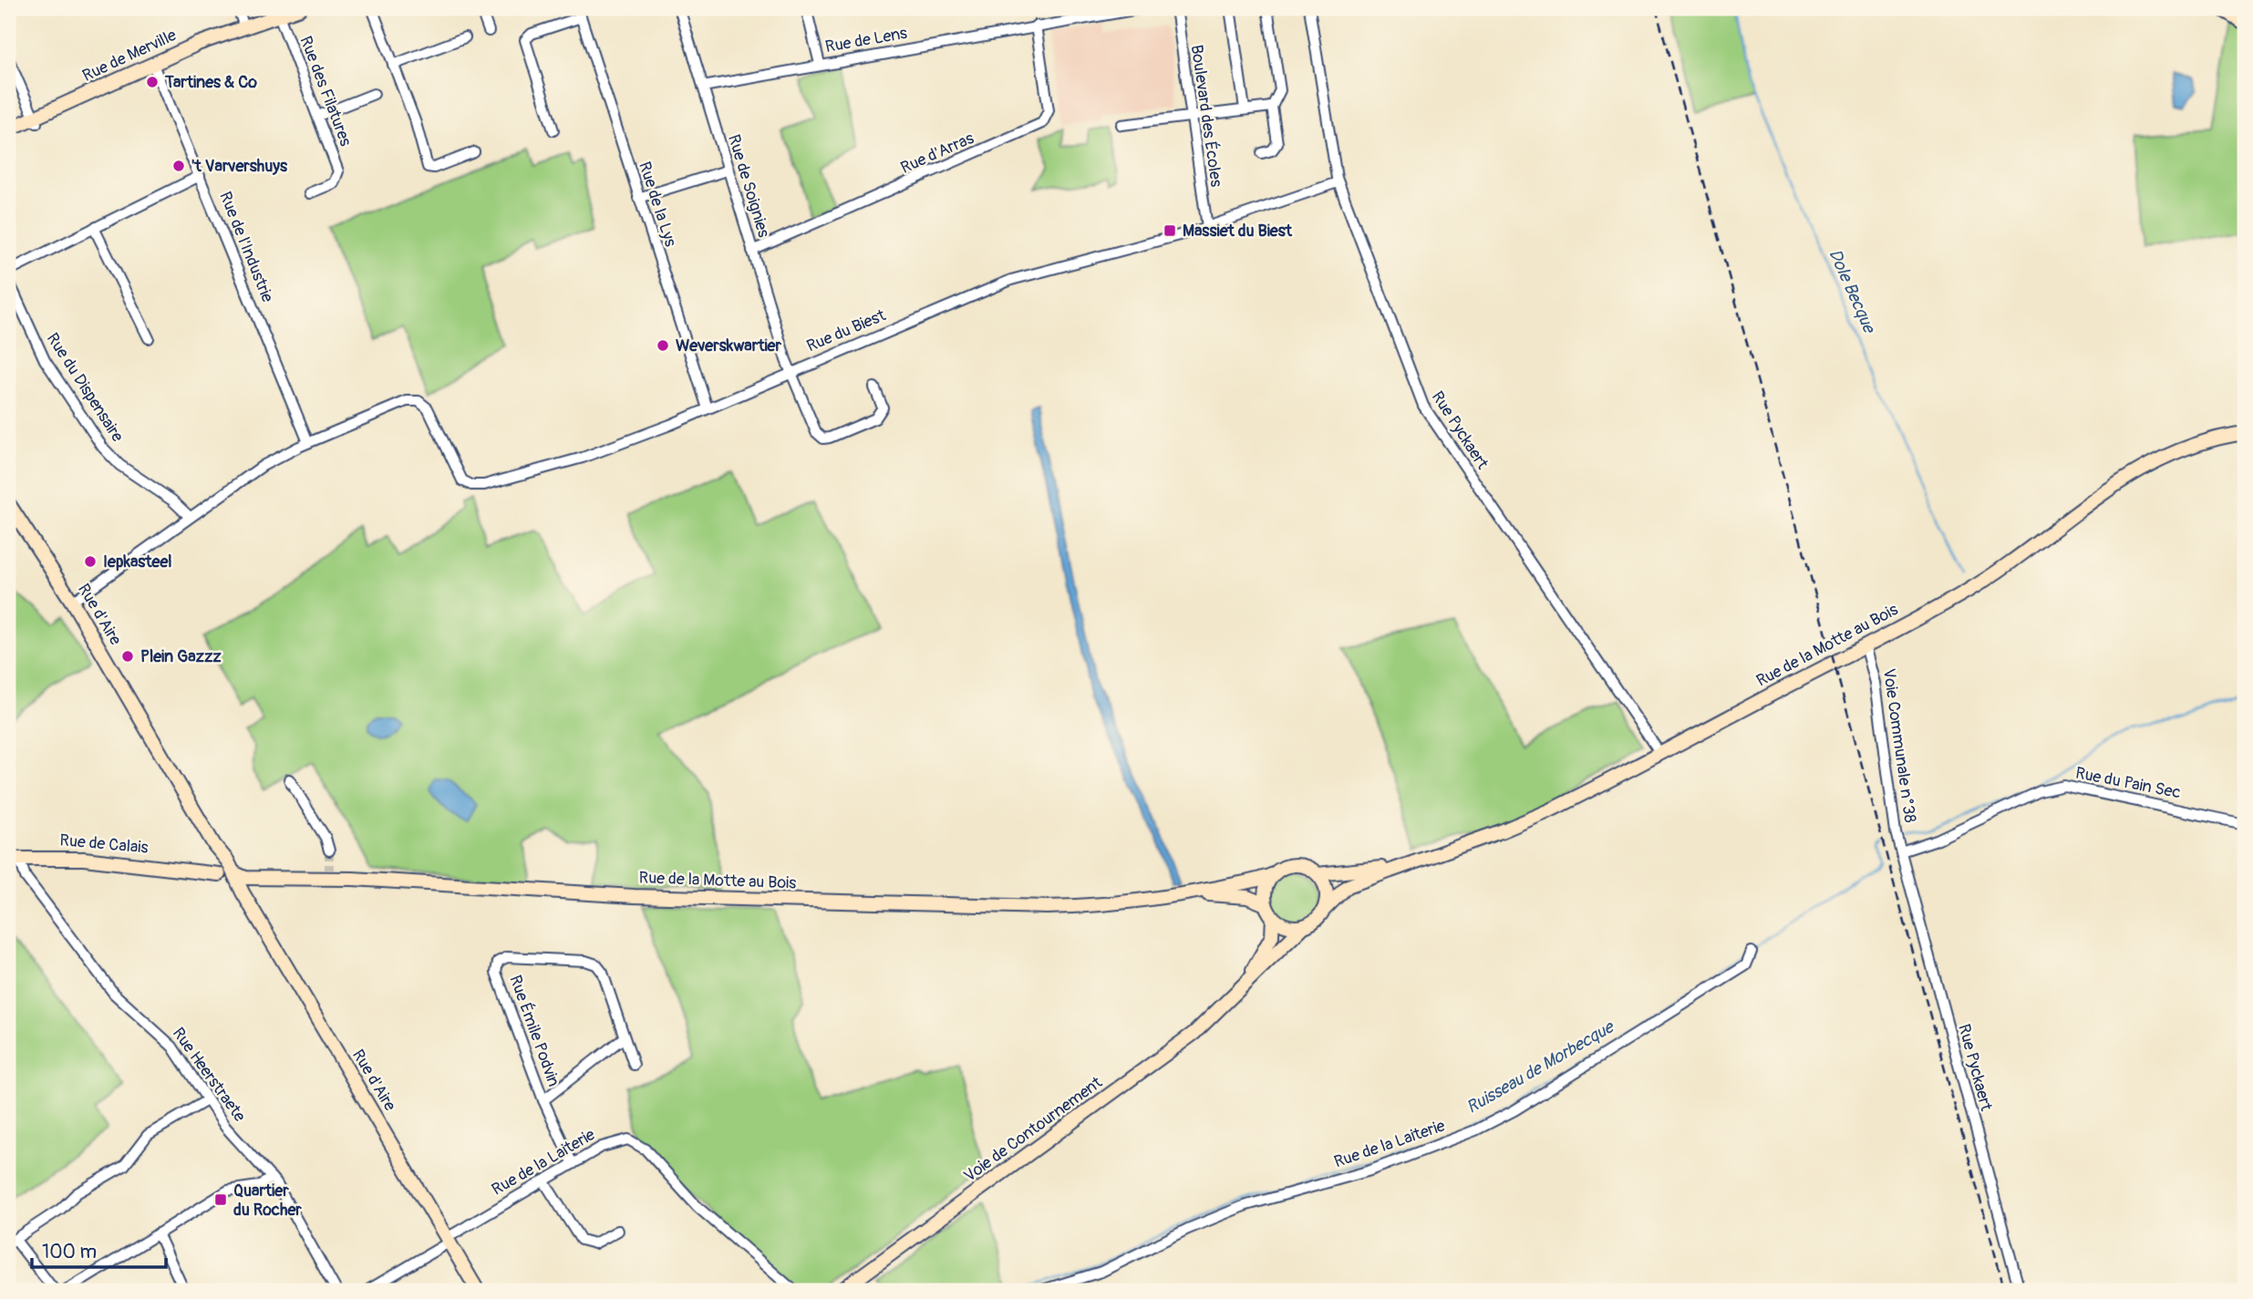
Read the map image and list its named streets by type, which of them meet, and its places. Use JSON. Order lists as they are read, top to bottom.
{
  "streets": {
    "main road": [
      "Rue de Merville",
      "Rue d'Aire",
      "Rue de la Motte au Bois",
      "Rue de Calais",
      "Voie de Contournement"
    ],
    "street": [
      "Rue de Lens",
      "Rue des Filatures",
      "Boulevard des Écoles",
      "Rue d'Arras",
      "Rue de Soignies",
      "Rue de la Lys",
      "Rue de l'Industrie",
      "Rue du Biest",
      "Rue du Dispensaire",
      "Rue Pyckaert",
      "Voie Communale n°38",
      "Rue du Pain Sec",
      "Rue Émile Podvin",
      "Rue Heerstraete",
      "Rue de la Laiterie"
    ]
  },
  "crossings": [
    ["Rue de Lens", "Rue d'Arras"],
    ["Rue de Lens", "Rue de Soignies"],
    ["Rue de Merville", "Rue des Filatures"],
    ["Rue de Merville", "Rue de l'Industrie"],
    ["Boulevard des Écoles", "Rue du Biest"],
    ["Rue d'Arras", "Rue de Soignies"],
    ["Rue de Soignies", "Rue du Biest"],
    ["Rue de la Lys", "Rue du Biest"],
    ["Rue de l'Industrie", "Rue du Biest"],
    ["Rue du Biest", "Rue Pyckaert"],
    ["Rue Pyckaert", "Rue de la Motte au Bois"],
    ["Rue Pyckaert", "Voie Communale n°38"],
    ["Rue Pyckaert", "Rue du Pain Sec"],
    ["Rue d'Aire", "Rue de la Motte au Bois"],
    ["Rue d'Aire", "Rue de Calais"],
    ["Rue d'Aire", "Rue de la Laiterie"],
    ["Rue de la Motte au Bois", "Voie Communale n°38"],
    ["Rue de la Motte au Bois", "Rue de Calais"],
    ["Voie Communale n°38", "Rue du Pain Sec"],
    ["Rue de Calais", "Rue Heerstraete"],
    ["Rue Émile Podvin", "Rue de la Laiterie"]
  ],
  "water": ["Dole Becque", "Ruisseau de Morbecque"],
  "places": {
    "other": [
      "Tartines & Co",
      "'t Varvershuys",
      "Weverskwartier",
      "Iepkasteel",
      "Plein Gazzz"
    ],
    "transit": ["Massiet du Biest", "Quartier du Rocher"]
  },
  "scale_bar": "100 m"
}
